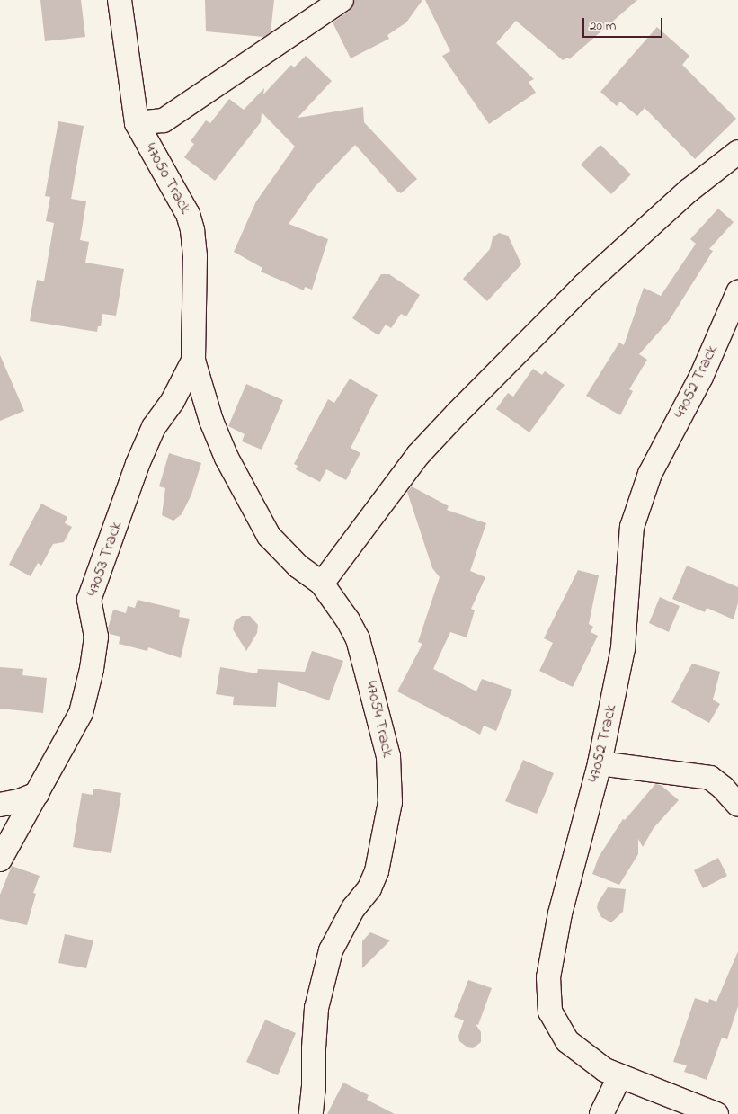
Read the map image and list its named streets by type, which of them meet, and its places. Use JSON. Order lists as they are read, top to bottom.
{
  "streets": {
    "street": [
      "47050 Track",
      "47052 Track",
      "47053 Track",
      "47054 Track"
    ]
  },
  "crossings": [
    ["47050 Track", "47053 Track"],
    ["47050 Track", "47054 Track"],
    ["47053 Track", "47054 Track"]
  ],
  "scale_bar": "20 m"
}
